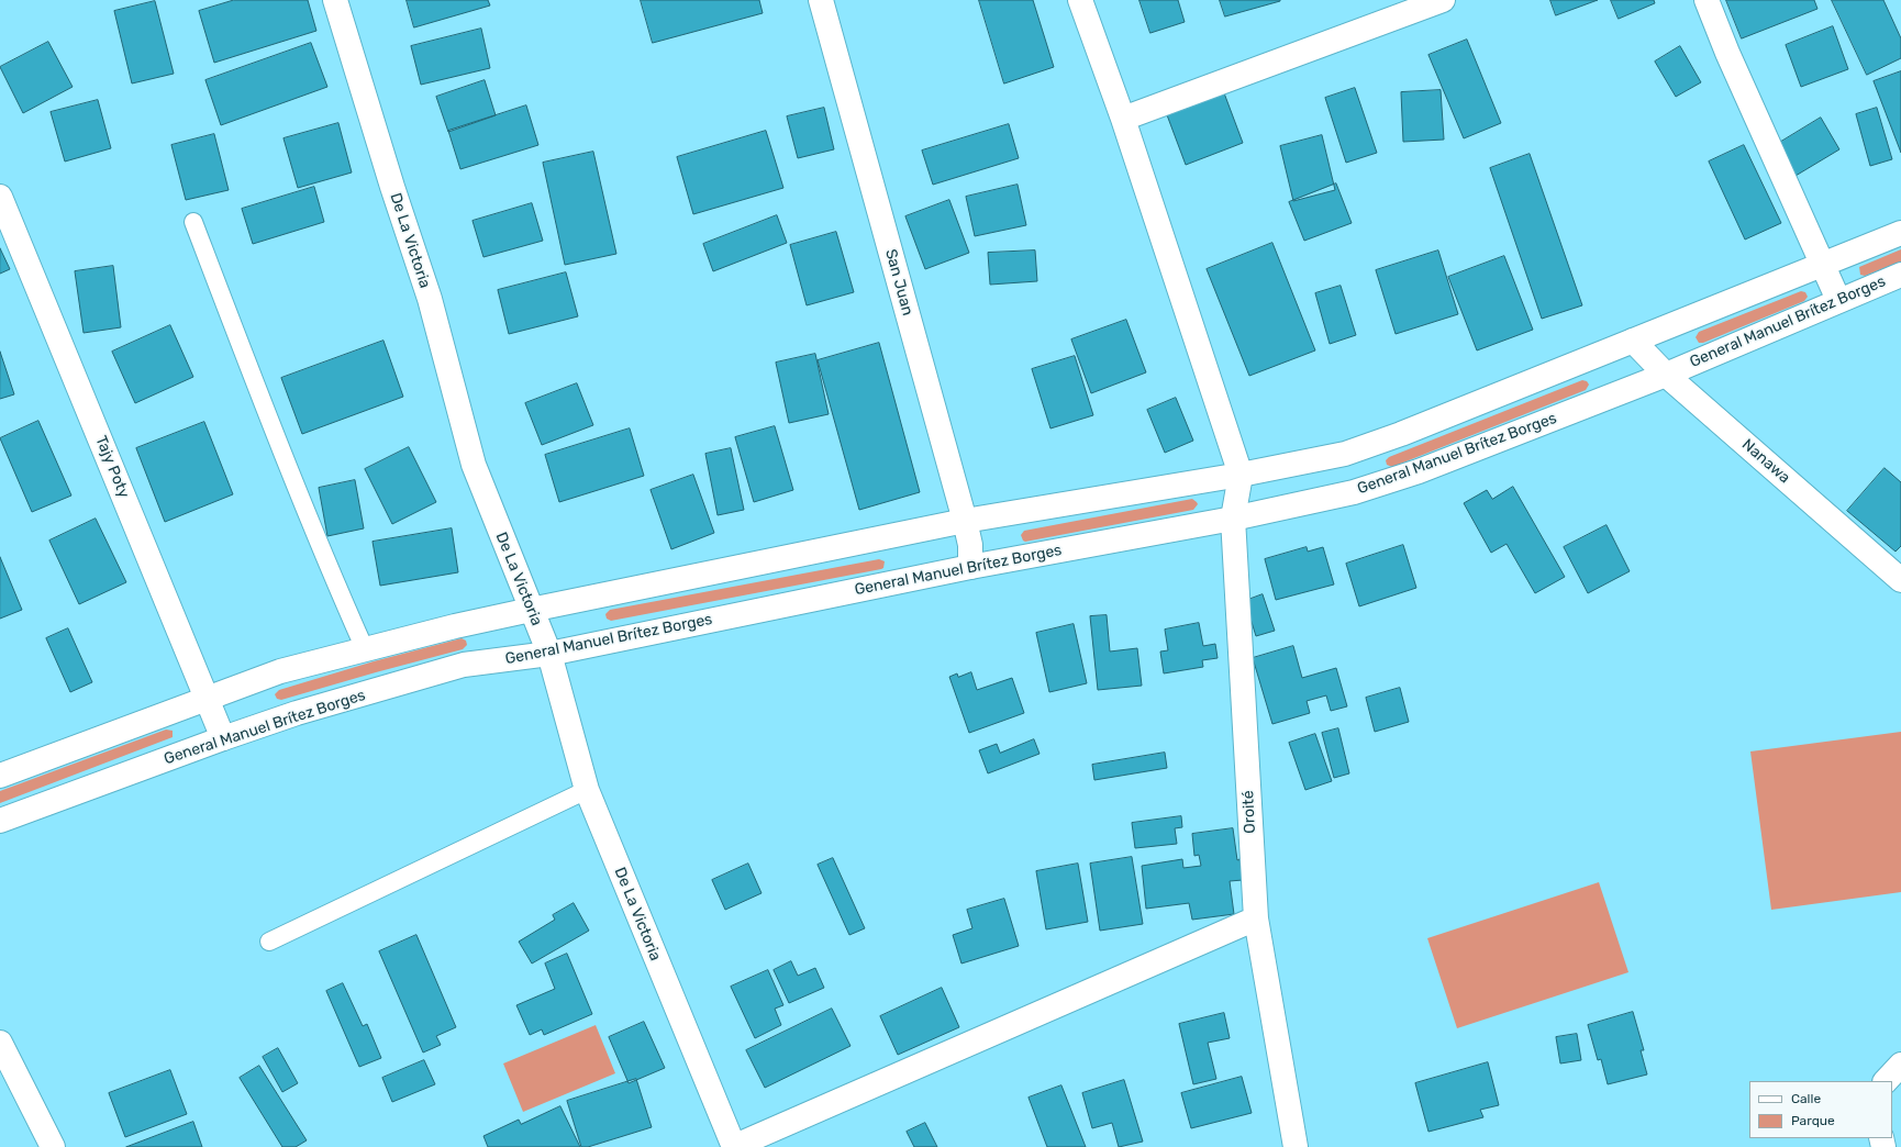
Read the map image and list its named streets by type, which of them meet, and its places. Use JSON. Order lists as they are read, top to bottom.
{
  "streets": {
    "street": [
      "De La Victoria",
      "San Juan",
      "General Manuel Brítez Borges",
      "Nanawa",
      "Tajy Poty",
      "Oroité"
    ]
  },
  "crossings": [
    ["De La Victoria", "General Manuel Brítez Borges"],
    ["San Juan", "General Manuel Brítez Borges"],
    ["General Manuel Brítez Borges", "Nanawa"],
    ["General Manuel Brítez Borges", "Tajy Poty"],
    ["General Manuel Brítez Borges", "Oroité"]
  ],
  "legend": ["Calle", "Parque"]
}
